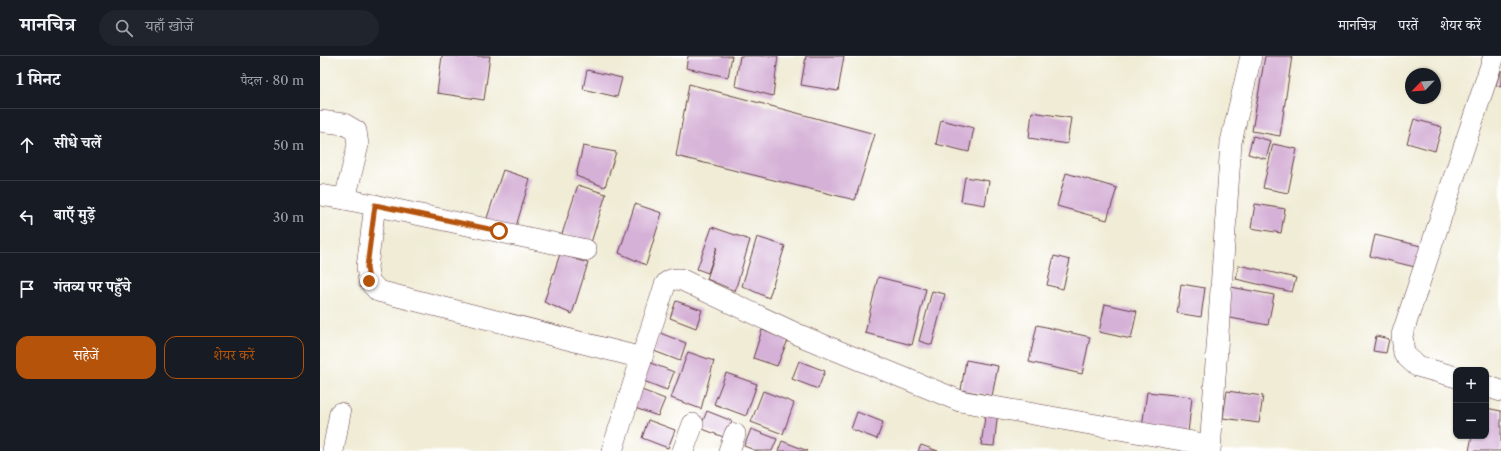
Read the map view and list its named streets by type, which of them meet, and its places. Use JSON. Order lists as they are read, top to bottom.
{
  "north": "bottom left",
  "page": {
    "header": "मानचित्र",
    "search": "यहाँ खोजें",
    "nav": ["मानचित्र", "परतें", "शेयर करें"],
    "heading": ["1 मिनट", "पैदल · 80 m"],
    "list": [
      ["सीधे चलें", "50 m"],
      ["बाएँ मुड़ें", "30 m"],
      "गंतव्य पर पहुँचे"
    ],
    "buttons": ["सहेजें", "शेयर करें"],
    "map_buttons": ["+", "−"]
  }
}
